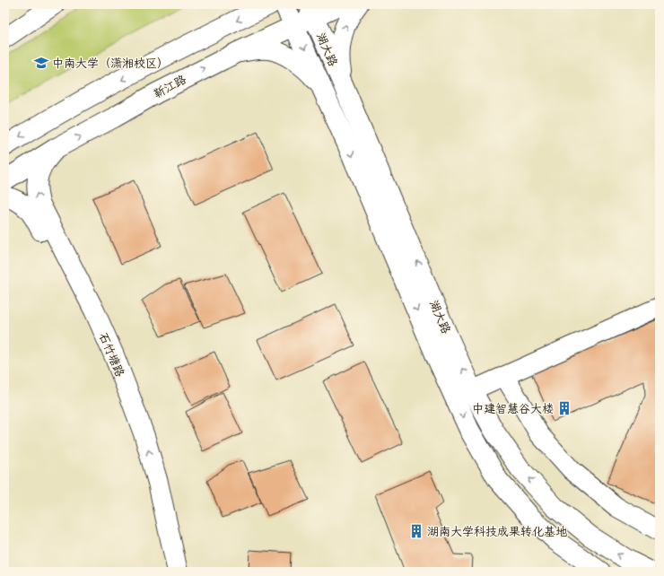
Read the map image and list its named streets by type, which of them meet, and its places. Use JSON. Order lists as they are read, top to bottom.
{
  "streets": {
    "main road": ["湖大路", "靳江路", "石竹塘路"]
  },
  "crossings": [
    ["湖大路", "靳江路"],
    ["靳江路", "石竹塘路"]
  ],
  "places": {
    "school or university": ["中南大学（潇湘校区）"],
    "building": ["中建智慧谷大楼", "湖南大学科技成果转化基地"]
  }
}
